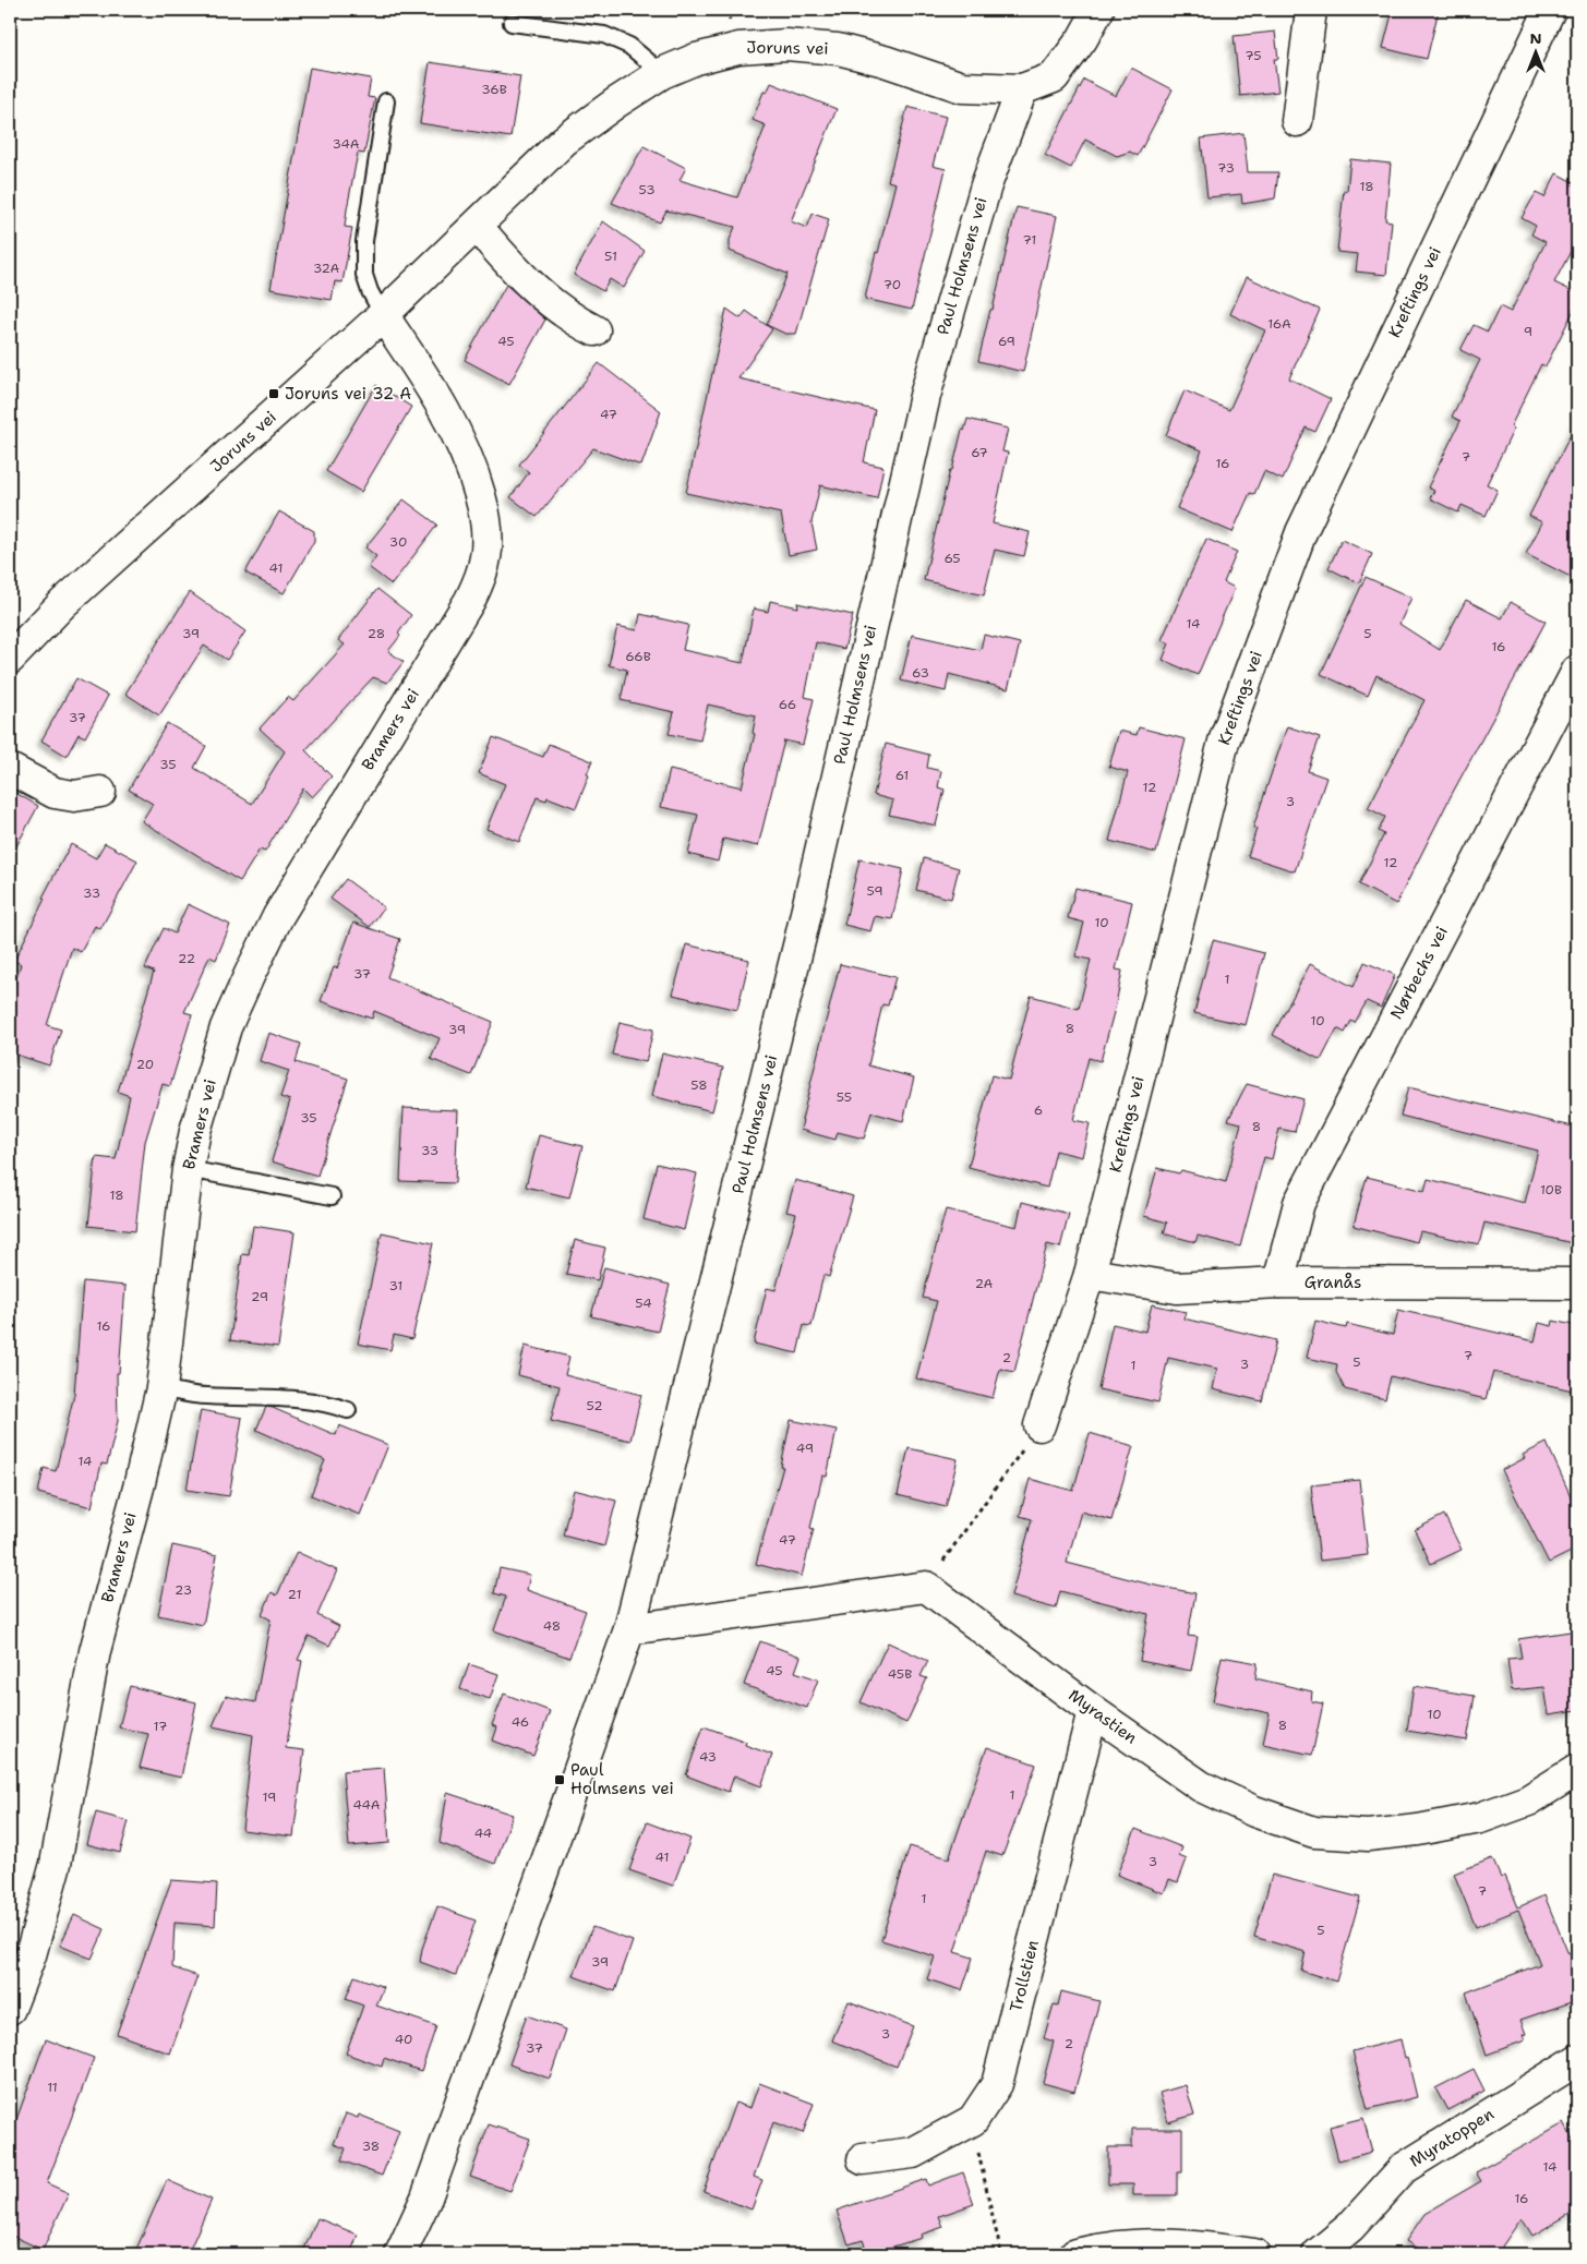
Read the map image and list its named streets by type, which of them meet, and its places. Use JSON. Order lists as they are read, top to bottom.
{
  "streets": {
    "street": [
      "Joruns vei",
      "Paul Holmsens vei",
      "Kreftings vei",
      "Bramers vei",
      "Nørbechs vei",
      "Granås",
      "Myrastien",
      "Trollstien",
      "Myratoppen"
    ]
  },
  "crossings": [
    ["Joruns vei", "Paul Holmsens vei"],
    ["Joruns vei", "Bramers vei"],
    ["Kreftings vei", "Granås"],
    ["Nørbechs vei", "Granås"],
    ["Myrastien", "Trollstien"]
  ],
  "places": {
    "transit": ["Joruns vei 32 A", "Paul Holmsens vei"]
  },
  "house_numbers": [
    "75",
    "36B",
    "34A",
    "73",
    "18",
    "53",
    "71",
    "51",
    "32A",
    "70",
    "16A",
    "9",
    "45",
    "69",
    "47",
    "67",
    "7",
    "16",
    "30",
    "65",
    "41",
    "14",
    "39",
    "28",
    "5",
    "16",
    "66B",
    "63",
    "66",
    "37",
    "35",
    "61",
    "12",
    "3",
    "12",
    "59",
    "33",
    "10",
    "22",
    "37",
    "1",
    "10",
    "8",
    "39",
    "20",
    "58",
    "55",
    "6",
    "35",
    "8",
    "33",
    "10B",
    "18",
    "2A",
    "31",
    "29",
    "54",
    "16",
    "7",
    "2",
    "5",
    "3",
    "1",
    "52",
    "49",
    "14",
    "47",
    "23",
    "21",
    "48",
    "45",
    "45B",
    "10",
    "46",
    "8",
    "17",
    "43",
    "1",
    "19",
    "44A",
    "44",
    "41",
    "3",
    "7",
    "1",
    "5",
    "39",
    "3",
    "40",
    "2",
    "37",
    "11",
    "38",
    "14",
    "16"
  ],
  "north": "top"
}
